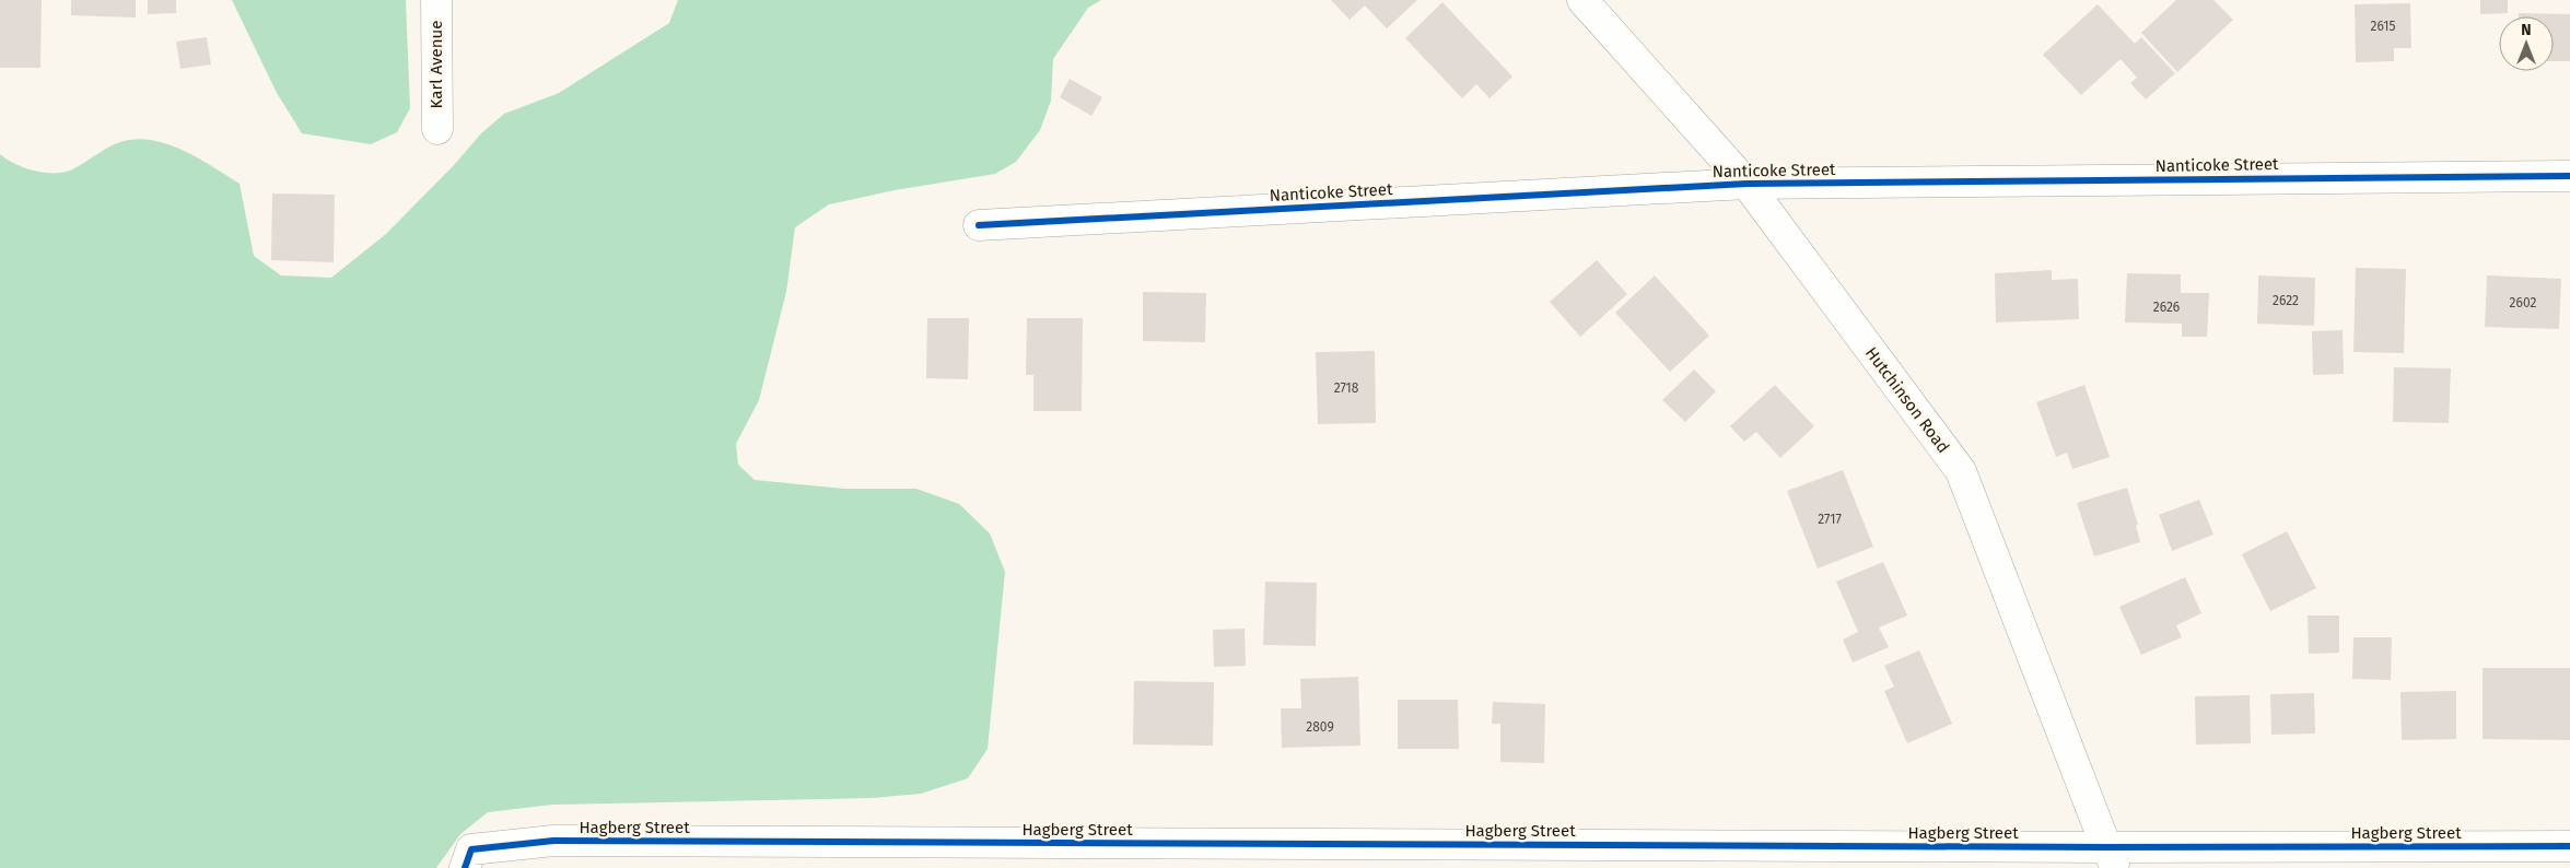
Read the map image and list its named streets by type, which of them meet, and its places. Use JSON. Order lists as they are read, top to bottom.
{
  "streets": {
    "street": [
      "Karl Avenue",
      "Nanticoke Street",
      "Hutchinson Road",
      "Hagberg Street"
    ]
  },
  "crossings": [
    ["Nanticoke Street", "Hutchinson Road"],
    ["Hutchinson Road", "Hagberg Street"]
  ],
  "house_numbers": [
    "2615",
    "2622",
    "2602",
    "2626",
    "2718",
    "2717",
    "2809"
  ],
  "north": "top"
}
